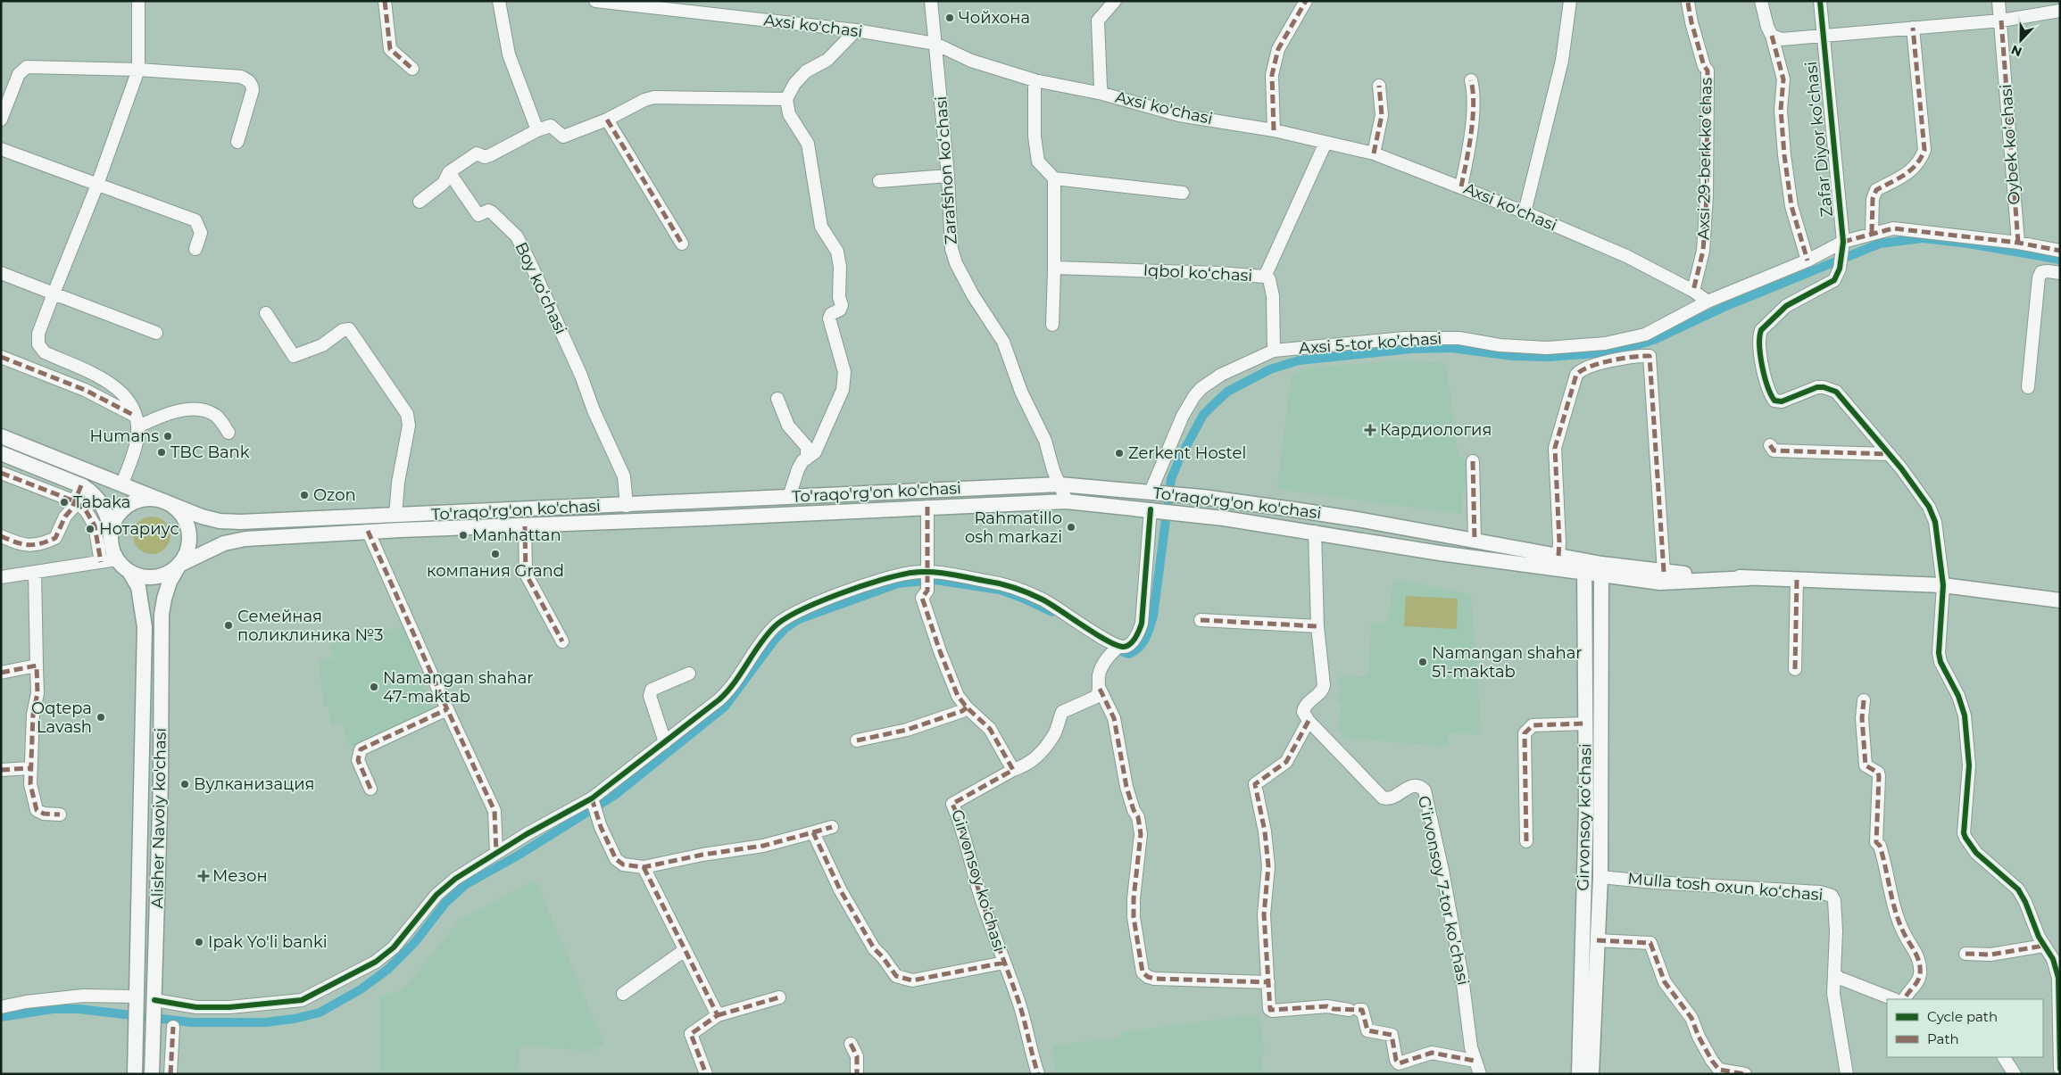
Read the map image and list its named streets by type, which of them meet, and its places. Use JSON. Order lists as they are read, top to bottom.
{
  "streets": {
    "main road": ["To'raqo'rg'on ko'chasi", "Girvonsoy koʻchasi", "Alisher Navoiy ko'chasi"],
    "street": [
      "Axsi ko'chasi",
      "Zafar Diyor koʻchasi",
      "Oybek koʻchasi",
      "Аxsi 29-berk koʼchas",
      "Zarafshon koʻchasi",
      "Iqbol koʻchasi",
      "Boy koʻchasi",
      "Аxsi 5-tor koʼchasi",
      "Mulla tosh oxun koʻchasi",
      "Gʼirvonsoy 7-tor koʼchasi"
    ]
  },
  "crossings": [
    ["Axsi ko'chasi", "Аxsi 29-berk koʼchas"],
    ["Axsi ko'chasi", "Zarafshon koʻchasi"],
    ["Axsi ko'chasi", "Аxsi 5-tor koʼchasi"],
    ["Zafar Diyor koʻchasi", "Аxsi 5-tor koʼchasi"],
    ["Oybek koʻchasi", "Аxsi 5-tor koʼchasi"],
    ["Zarafshon koʻchasi", "To'raqo'rg'on ko'chasi"],
    ["Iqbol koʻchasi", "Аxsi 5-tor koʼchasi"],
    ["Boy koʻchasi", "To'raqo'rg'on ko'chasi"],
    ["Аxsi 5-tor koʼchasi", "To'raqo'rg'on ko'chasi"],
    ["To'raqo'rg'on ko'chasi", "Girvonsoy koʻchasi"],
    ["To'raqo'rg'on ko'chasi", "Alisher Navoiy ko'chasi"],
    ["Girvonsoy koʻchasi", "Mulla tosh oxun koʻchasi"]
  ],
  "places": {
    "other": [
      "Чойхона",
      "Humans",
      "TBC Bank",
      "Zerkent Hostel",
      "Ozon",
      "Tabaka",
      "Rahmatillo osh markazi",
      "Нотариус",
      "Manhattan",
      "компания Grand",
      "Семейная поликлиника №3",
      "Namangan shahar 51-maktab",
      "Namangan shahar 47-maktab",
      "Oqtepa Lavash",
      "Вулканизация",
      "Ipak Yo'li banki"
    ],
    "health": ["Кардиология", "Мезон"]
  },
  "legend": ["Cycle path", "Path"],
  "north": "bottom"
}
